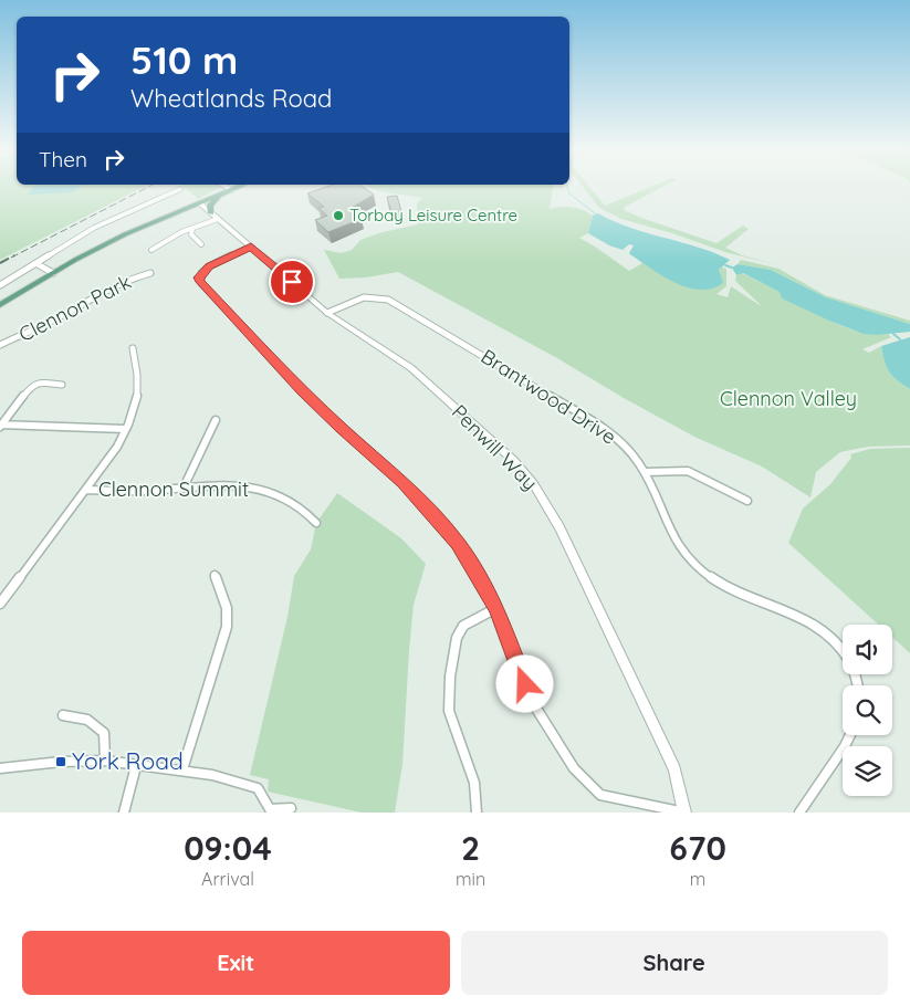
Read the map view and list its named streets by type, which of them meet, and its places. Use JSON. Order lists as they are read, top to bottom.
{
  "streets": {
    "street": [
      "Clennon Park",
      "Brantwood Drive",
      "Penwill Way",
      "Clennon Summit"
    ]
  },
  "crossings": [
    ["Brantwood Drive", "Penwill Way"]
  ],
  "parks": ["Clennon Valley"],
  "places": {
    "other": ["Torbay Leisure Centre"],
    "transit": ["York Road"]
  },
  "page": {
    "turn": ["510 m", "Wheatlands Road"],
    "then": "Then",
    "eta": [
      "09:04",
      "Arrival",
      "2",
      "min",
      "670",
      "m"
    ],
    "buttons": ["Exit", "Share"]
  }
}
